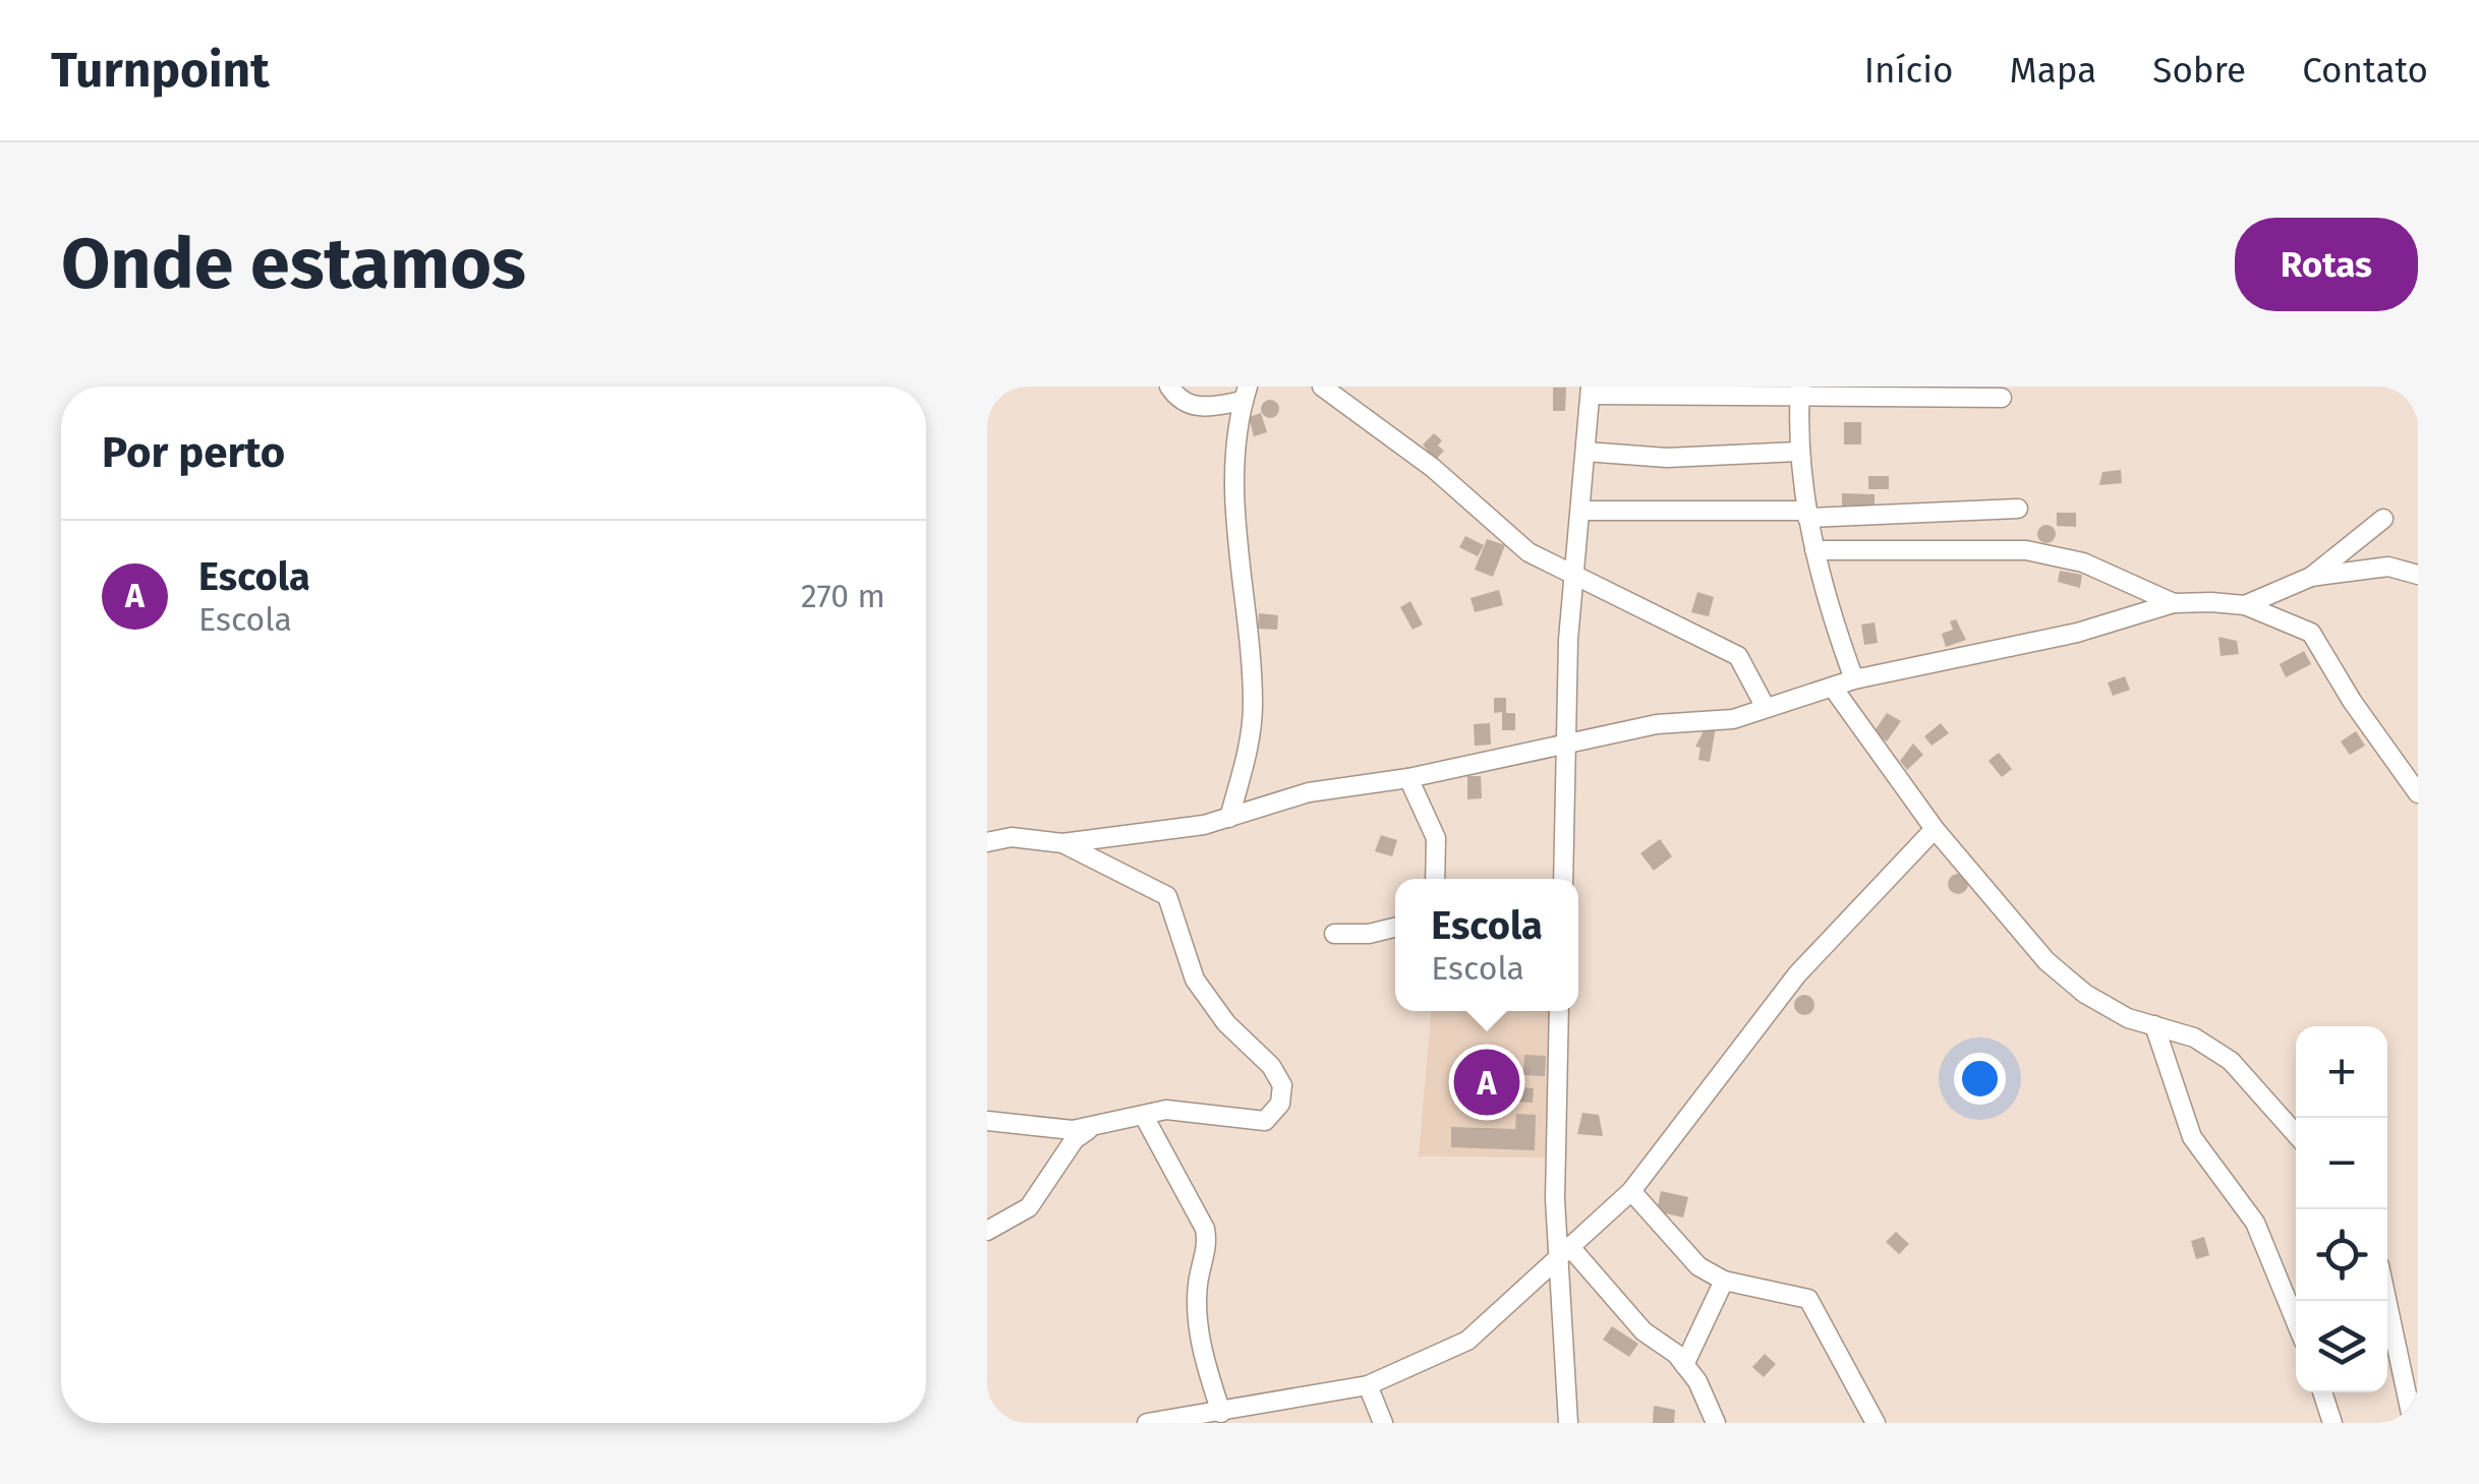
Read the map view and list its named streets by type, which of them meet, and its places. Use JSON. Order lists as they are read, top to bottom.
{
  "page": {
    "header": "Turnpoint",
    "nav": [
      "Início",
      "Mapa",
      "Sobre",
      "Contato"
    ],
    "buttons": "Rotas",
    "title": "Onde estamos",
    "heading": "Por perto",
    "list": [
      {
        "mark": "A",
        "name": "Escola",
        "note": "Escola",
        "value": "270 m"
      }
    ],
    "popup": ["Escola", "Escola"],
    "map_buttons": ["+", "−"],
    "pins": "A"
  }
}
